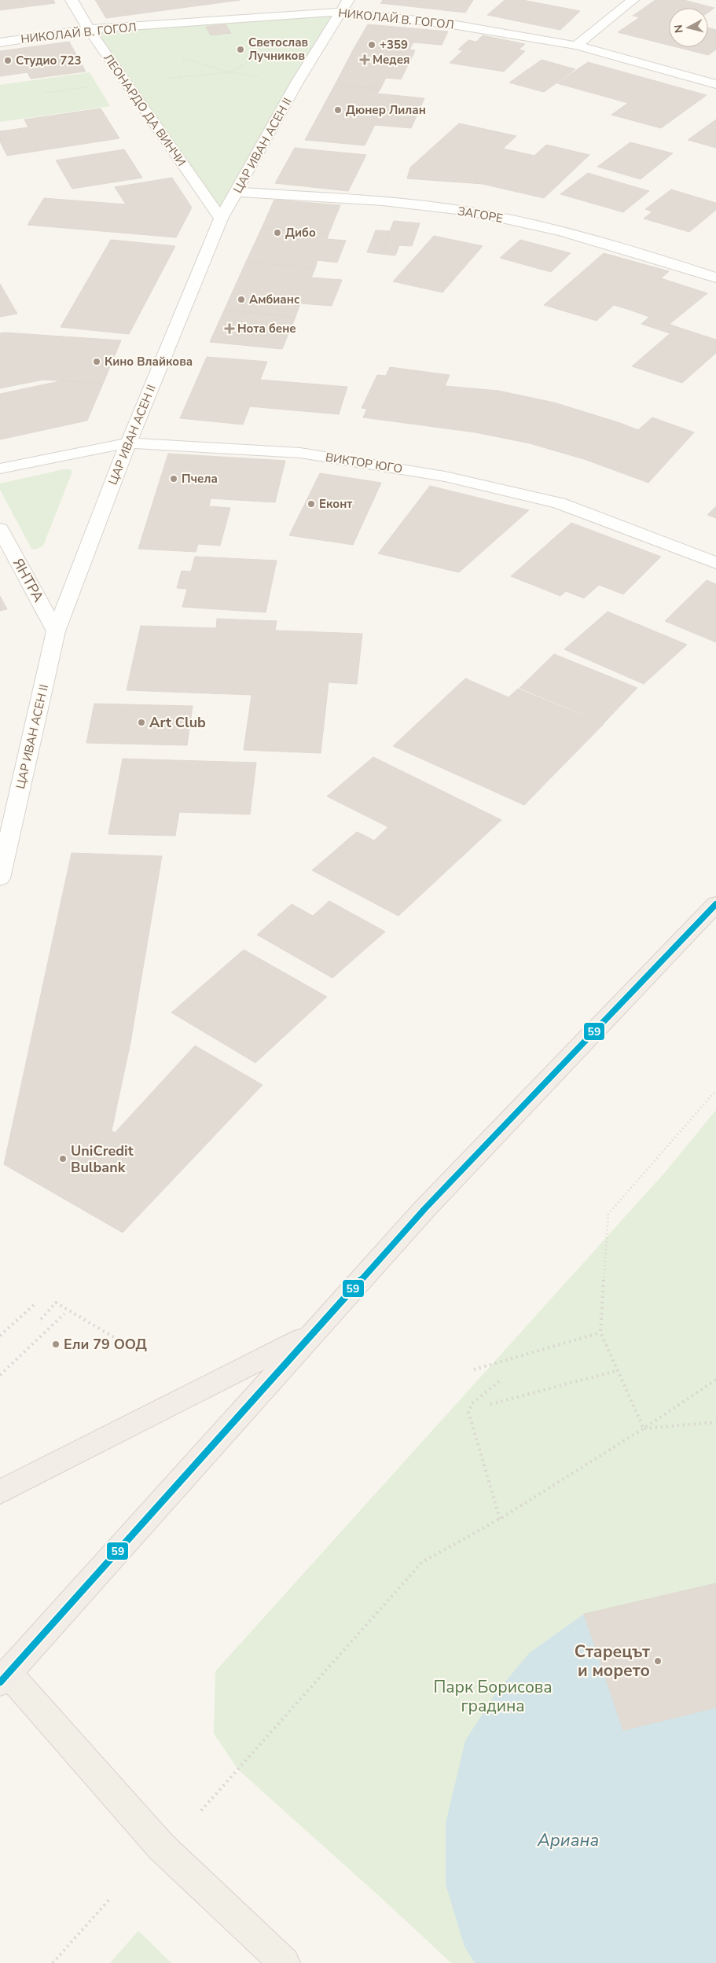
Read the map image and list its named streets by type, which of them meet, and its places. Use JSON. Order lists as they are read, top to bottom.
{
  "streets": {
    "street": [
      "НИКОЛАЙ В. ГОГОЛ",
      "ЛЕОНАРДО ДА ВИНЧИ",
      "ЦАР ИВАН АСЕН II",
      "ЗАГОРЕ",
      "ВИКТОР ЮГО",
      "ЯНТРА"
    ]
  },
  "crossings": [
    ["НИКОЛАЙ В. ГОГОЛ", "ЛЕОНАРДО ДА ВИНЧИ"],
    ["НИКОЛАЙ В. ГОГОЛ", "ЦАР ИВАН АСЕН II"],
    ["ЛЕОНАРДО ДА ВИНЧИ", "ЦАР ИВАН АСЕН II"],
    ["ЦАР ИВАН АСЕН II", "ЗАГОРЕ"],
    ["ЦАР ИВАН АСЕН II", "ВИКТОР ЮГО"],
    ["ЦАР ИВАН АСЕН II", "ЯНТРА"]
  ],
  "water": ["Ариана"],
  "parks": ["Парк Борисова градина"],
  "places": {
    "other": [
      "+359",
      "Светослав Лучников",
      "Студио 723",
      "Дюнер Лилан",
      "Дибо",
      "Амбианс",
      "Кино Влайкова",
      "Пчела",
      "Еконт",
      "Art Club",
      "UniCredit Bulbank",
      "Ели 79 ООД",
      "Старецът и морето"
    ],
    "health": ["Медея", "Нота бене"]
  },
  "lines": ["transit line 59"],
  "north": "left"
}
